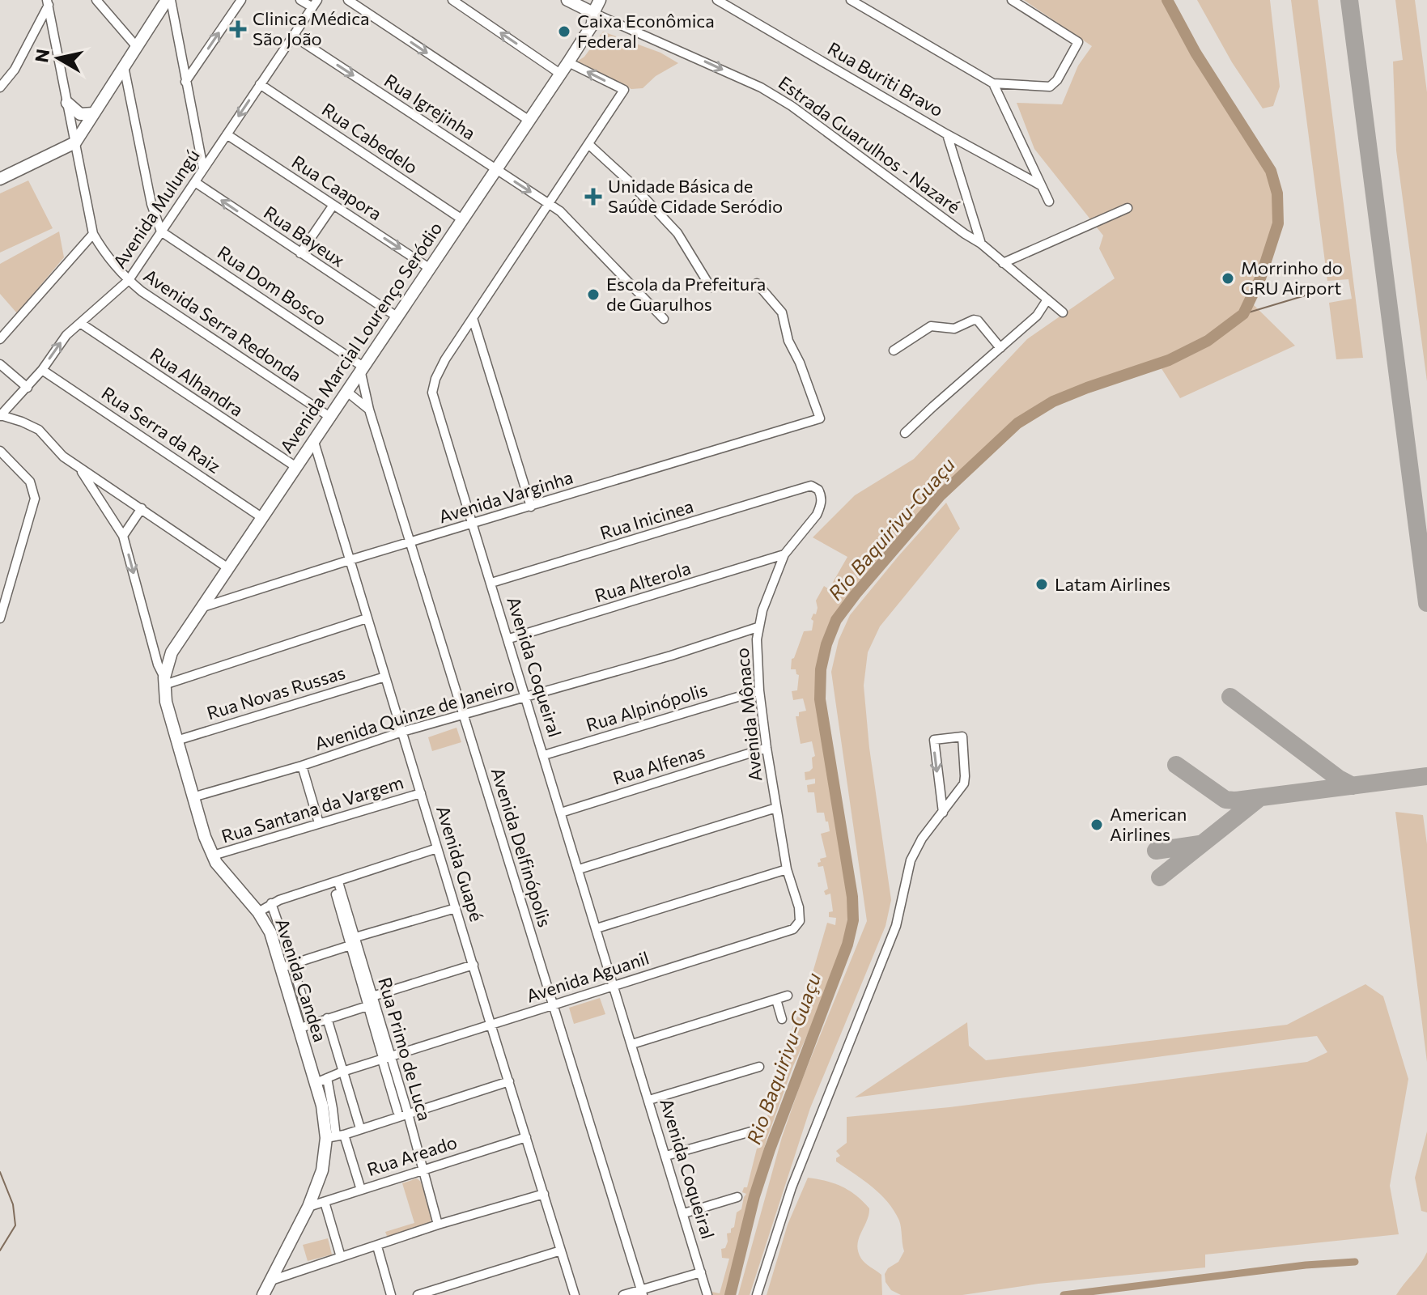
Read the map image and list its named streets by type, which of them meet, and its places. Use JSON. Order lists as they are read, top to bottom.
{
  "streets": {
    "main road": ["Avenida Marcial Lourenço Seródio", "Avenida Candea"],
    "street": [
      "Rua Buriti Bravo",
      "Rua Igrejinha",
      "Rua Cabedelo",
      "Estrada Guarulhos - Nazaré",
      "Rua Caapora",
      "Avenida Mulungú",
      "Rua Bayeux",
      "Rua Dom Bosco",
      "Avenida Serra Redonda",
      "Rua Alhandra",
      "Rua Serra da Raiz",
      "Avenida Varginha",
      "Rua Inicinea",
      "Rua Alterola",
      "Avenida Coqueiral",
      "Rua Novas Russas",
      "Rua Alpinópolis",
      "Avenida Quinze de Janeiro",
      "Avenida Mônaco",
      "Rua Alfenas",
      "Rua Santana da Vargem",
      "Avenida Delfinópolis",
      "Avenida Guapé",
      "Avenida Aguanil",
      "Rua Primo de Luca",
      "Rua Areado"
    ]
  },
  "crossings": [
    ["Rua Igrejinha", "Avenida Mulungú"],
    ["Rua Igrejinha", "Avenida Marcial Lourenço Seródio"],
    ["Rua Igrejinha", "Avenida Coqueiral"],
    ["Rua Cabedelo", "Avenida Mulungú"],
    ["Rua Cabedelo", "Avenida Marcial Lourenço Seródio"],
    ["Estrada Guarulhos - Nazaré", "Avenida Marcial Lourenço Seródio"],
    ["Rua Caapora", "Avenida Mulungú"],
    ["Rua Caapora", "Avenida Marcial Lourenço Seródio"],
    ["Avenida Mulungú", "Rua Bayeux"],
    ["Avenida Mulungú", "Rua Dom Bosco"],
    ["Avenida Mulungú", "Avenida Serra Redonda"],
    ["Avenida Mulungú", "Rua Alhandra"],
    ["Avenida Mulungú", "Rua Serra da Raiz"],
    ["Rua Bayeux", "Avenida Marcial Lourenço Seródio"],
    ["Rua Dom Bosco", "Avenida Marcial Lourenço Seródio"],
    ["Rua Dom Bosco", "Avenida Delfinópolis"],
    ["Avenida Serra Redonda", "Avenida Marcial Lourenço Seródio"],
    ["Avenida Marcial Lourenço Seródio", "Rua Alhandra"],
    ["Avenida Marcial Lourenço Seródio", "Rua Serra da Raiz"],
    ["Avenida Marcial Lourenço Seródio", "Avenida Varginha"],
    ["Avenida Marcial Lourenço Seródio", "Avenida Coqueiral"],
    ["Avenida Marcial Lourenço Seródio", "Avenida Delfinópolis"],
    ["Avenida Marcial Lourenço Seródio", "Avenida Guapé"],
    ["Avenida Marcial Lourenço Seródio", "Avenida Candea"],
    ["Avenida Varginha", "Avenida Coqueiral"],
    ["Avenida Varginha", "Avenida Delfinópolis"],
    ["Avenida Varginha", "Avenida Guapé"],
    ["Rua Inicinea", "Avenida Coqueiral"],
    ["Rua Inicinea", "Avenida Mônaco"],
    ["Rua Alterola", "Avenida Coqueiral"],
    ["Rua Alterola", "Avenida Mônaco"],
    ["Avenida Coqueiral", "Rua Alpinópolis"],
    ["Avenida Coqueiral", "Avenida Quinze de Janeiro"],
    ["Avenida Coqueiral", "Rua Alfenas"],
    ["Avenida Coqueiral", "Avenida Aguanil"],
    ["Rua Novas Russas", "Avenida Guapé"],
    ["Rua Novas Russas", "Avenida Candea"],
    ["Rua Alpinópolis", "Avenida Mônaco"],
    ["Avenida Quinze de Janeiro", "Avenida Mônaco"],
    ["Avenida Quinze de Janeiro", "Avenida Delfinópolis"],
    ["Avenida Quinze de Janeiro", "Avenida Guapé"],
    ["Avenida Quinze de Janeiro", "Avenida Candea"],
    ["Avenida Mônaco", "Rua Alfenas"],
    ["Avenida Mônaco", "Avenida Aguanil"],
    ["Rua Santana da Vargem", "Avenida Guapé"],
    ["Rua Santana da Vargem", "Avenida Candea"],
    ["Avenida Delfinópolis", "Avenida Aguanil"],
    ["Avenida Guapé", "Avenida Aguanil"],
    ["Avenida Guapé", "Rua Areado"],
    ["Avenida Aguanil", "Avenida Candea"],
    ["Avenida Aguanil", "Rua Primo de Luca"],
    ["Avenida Candea", "Rua Areado"],
    ["Rua Primo de Luca", "Rua Areado"]
  ],
  "one_way": ["Estrada Guarulhos - Nazaré", "Rua Caapora", "Rua Bayeux"],
  "water": ["Rio Baquirivu-Guaçu"],
  "places": {
    "health": ["Clinica Médica São João", "Unidade Básica de Saúde Cidade Seródio"],
    "other": [
      "Caixa Econômica Federal",
      "Morrinho do GRU Airport",
      "Escola da Prefeitura de Guarulhos",
      "Latam Airlines",
      "American Airlines"
    ]
  },
  "north": "left"
}
